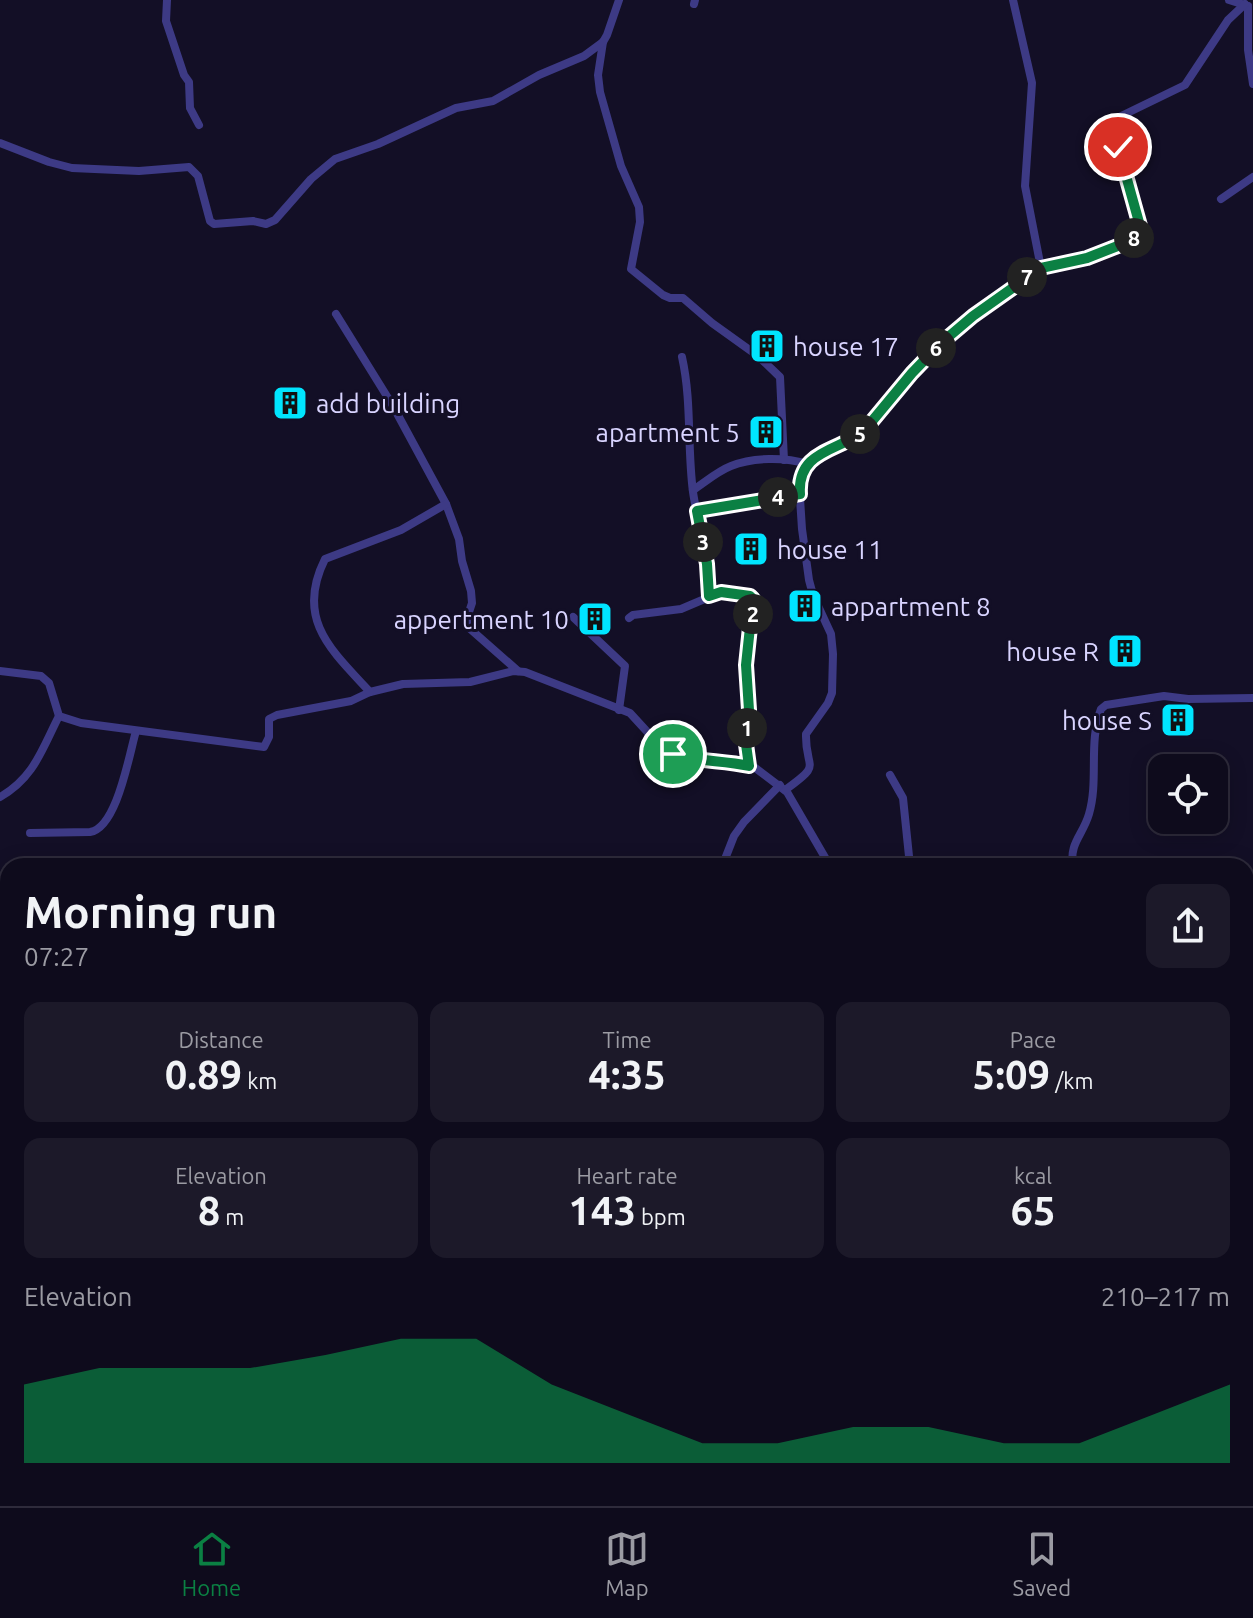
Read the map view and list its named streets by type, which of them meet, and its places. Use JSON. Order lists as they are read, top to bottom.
{
  "places": {
    "building": [
      "house 17",
      "add building",
      "apartment 5",
      "house 11",
      "appartment 8",
      "appertment 10",
      "house R",
      "house S"
    ]
  },
  "page": {
    "pins": [
      "8",
      "7",
      "6",
      "5",
      "4",
      "3",
      "2",
      "1"
    ],
    "heading": ["Morning run", "07:27"],
    "stats": [
      ["Distance", "0.89 km"],
      ["Time", "4:35"],
      ["Pace", "5:09 /km"],
      ["Elevation", "8 m"],
      ["Heart rate", "143 bpm"],
      ["kcal", "65"]
    ],
    "chart": ["Elevation", "210–217 m"],
    "tabs": ["Home", "Map", "Saved"]
  }
}
